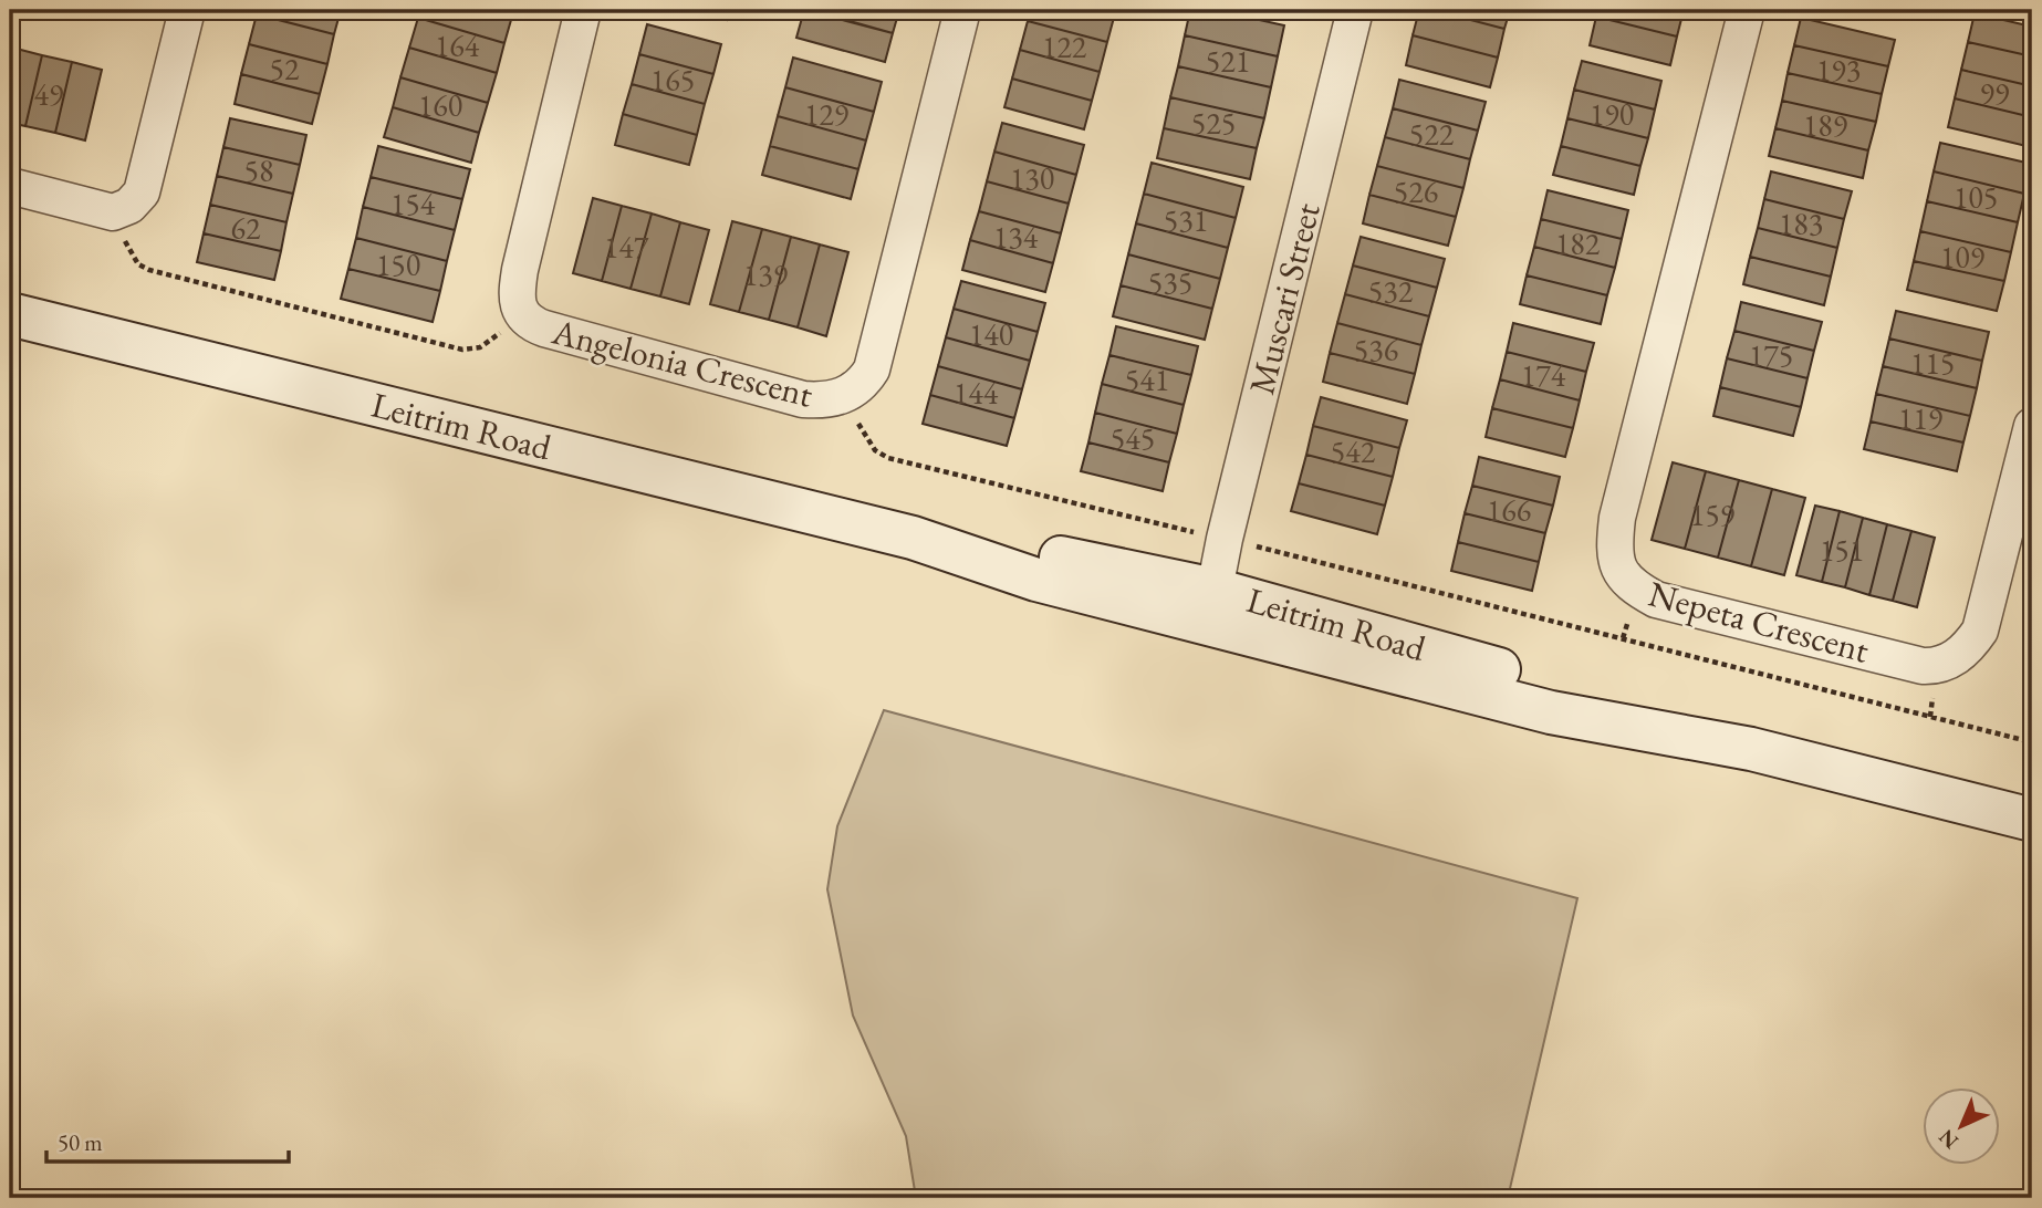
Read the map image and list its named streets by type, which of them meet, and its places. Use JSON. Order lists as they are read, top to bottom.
{
  "streets": {
    "main road": ["Leitrim Road"],
    "street": ["Muscari Street", "Angelonia Crescent", "Nepeta Crescent"]
  },
  "crossings": [
    ["Muscari Street", "Leitrim Road"]
  ],
  "house_numbers": [
    "164",
    "122",
    "521",
    "52",
    "193",
    "165",
    "99",
    "49",
    "160",
    "129",
    "190",
    "525",
    "189",
    "522",
    "58",
    "130",
    "526",
    "105",
    "154",
    "531",
    "183",
    "62",
    "134",
    "182",
    "147",
    "109",
    "150",
    "139",
    "535",
    "532",
    "140",
    "536",
    "175",
    "115",
    "174",
    "541",
    "144",
    "119",
    "545",
    "542",
    "166",
    "159",
    "151"
  ],
  "scale_bar": "50 m",
  "north": "bottom left"
}
